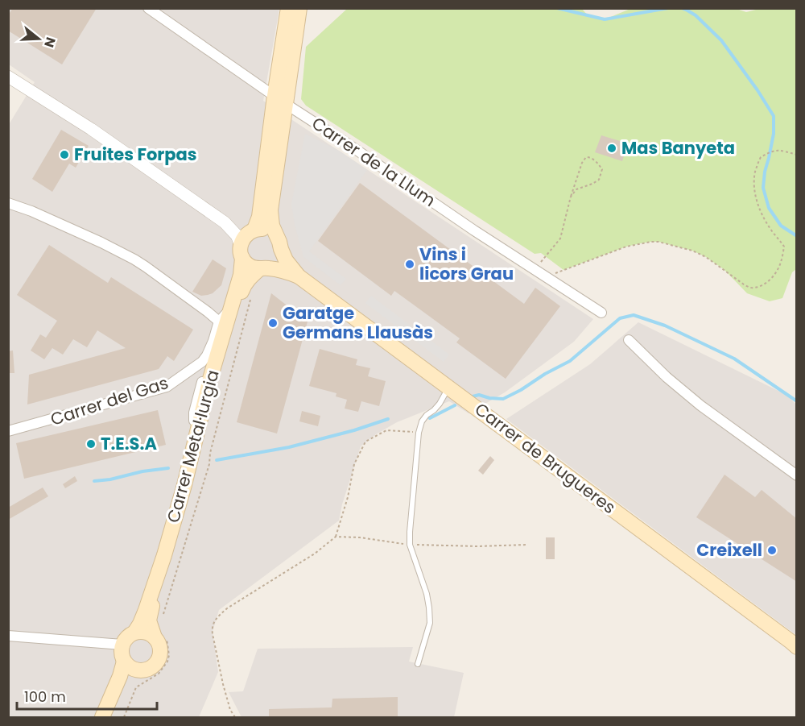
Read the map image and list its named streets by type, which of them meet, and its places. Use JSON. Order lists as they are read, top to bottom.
{
  "streets": {
    "main road": ["Carrer Metal·lurgia", "Carrer de Brugueres"],
    "street": ["Carrer de la Llum", "Carrer del Gas"]
  },
  "crossings": [
    ["Carrer del Gas", "Carrer Metal·lurgia"]
  ],
  "places": [
    "Mas Banyeta",
    "Fruites Forpas",
    "Vins i licors Grau",
    "Garatge Germans Llausàs",
    "T.E.S.A",
    "Creixell"
  ],
  "scale_bar": "100 m",
  "north": "right"
}
